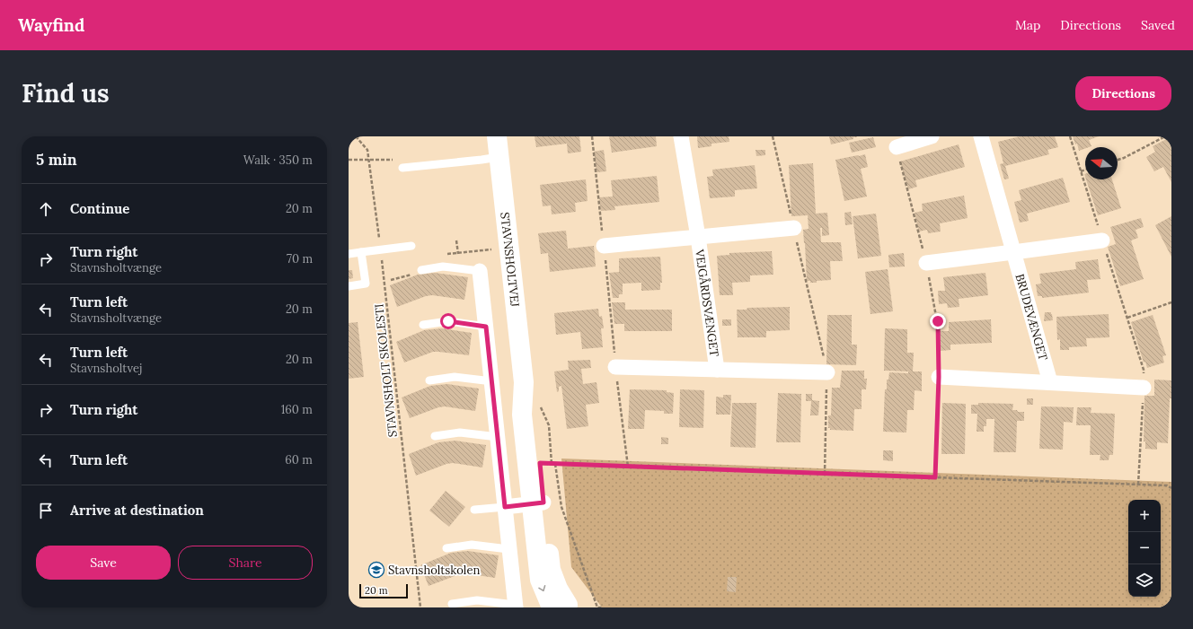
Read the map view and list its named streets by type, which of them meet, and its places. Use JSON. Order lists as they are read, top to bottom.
{
  "streets": {
    "street": ["STAVNSHOLTVEJ", "VEJGÅRDSVÆNGET", "BRUDEVÆNGET"],
    "path": ["STAVNSHOLT SKOLESTI"]
  },
  "places": {
    "school or university": ["Stavnsholtskolen"]
  },
  "scale_bar": "20 m",
  "north": "left",
  "page": {
    "header": "Wayfind",
    "nav": ["Map", "Directions", "Saved"],
    "buttons": [
      "Directions",
      ["Save", "Share"]
    ],
    "title": "Find us",
    "heading": ["5 min", "Walk · 350 m"],
    "list": [
      ["Continue", "20 m"],
      ["Turn right", "Stavnsholtvænge", "70 m"],
      ["Turn left", "Stavnsholtvænge", "20 m"],
      ["Turn left", "Stavnsholtvej", "20 m"],
      ["Turn right", "160 m"],
      ["Turn left", "60 m"],
      "Arrive at destination"
    ],
    "map_buttons": ["+", "−"],
    "scale": "20 m"
  }
}
